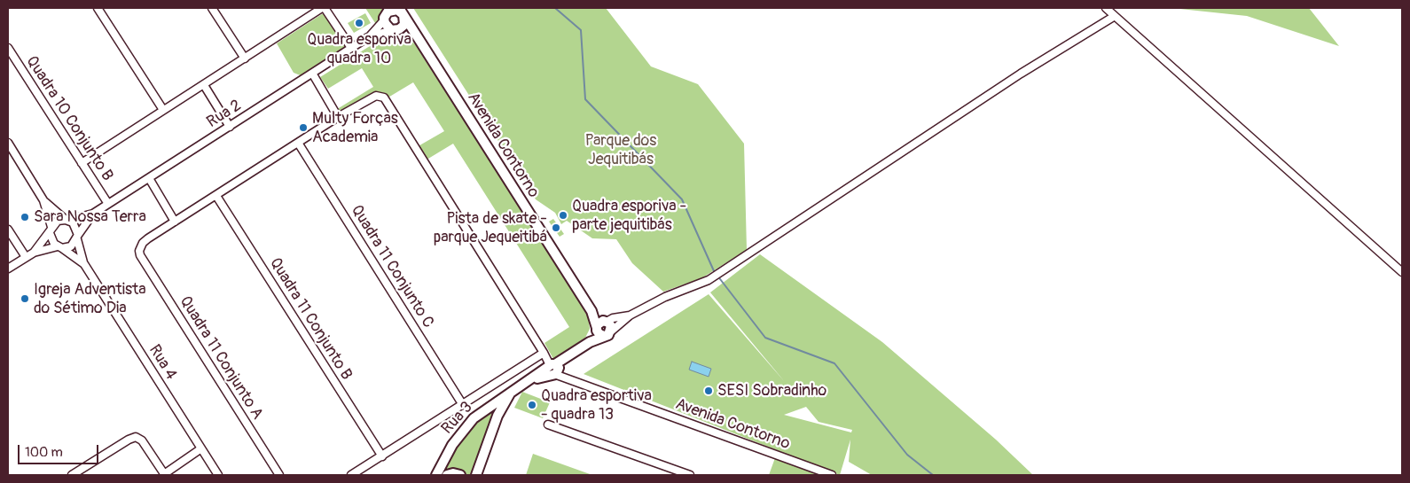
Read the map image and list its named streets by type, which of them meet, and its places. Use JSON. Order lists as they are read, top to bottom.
{
  "streets": {
    "main road": ["Avenida Contorno", "Rua 3"],
    "street": [
      "Rua 2",
      "Quadra 10 Conjunto B",
      "Quadra 11 Conjunto C",
      "Quadra 11 Conjunto B",
      "Quadra 11 Conjunto A",
      "Rua 4"
    ]
  },
  "crossings": [
    ["Rua 2", "Quadra 10 Conjunto B"],
    ["Rua 2", "Avenida Contorno"],
    ["Avenida Contorno", "Rua 3"]
  ],
  "parks": ["Parque dos Jequitibás"],
  "places": [
    "Quadra esporiva quadra 10",
    "Multy Forças Academia",
    "Quadra esporiva - parte jequitibás",
    "Sara Nossa Terra",
    "Pista de skate - parque Jequeitibá",
    "Igreja Adventista do Sétimo Dia",
    "SESI Sobradinho",
    "Quadra esportiva - quadra 13"
  ],
  "scale_bar": "100 m"
}
